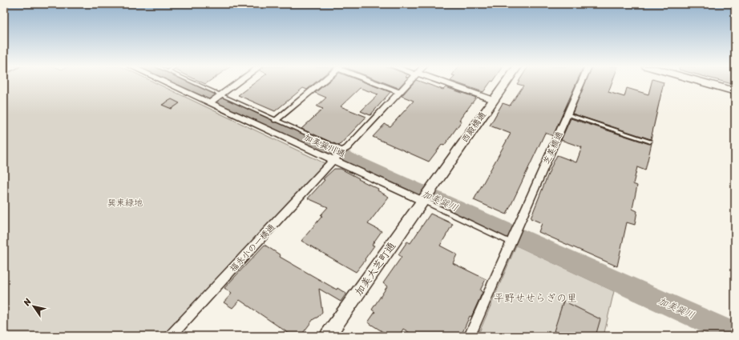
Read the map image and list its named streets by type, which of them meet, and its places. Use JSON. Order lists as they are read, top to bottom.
{
  "streets": {
    "street": [
      "西殿橋通",
      "加美巽川通",
      "芝美橋通",
      "福永小の一橋通",
      "加美大芝町通"
    ]
  },
  "crossings": [
    ["西殿橋通", "加美巽川通"],
    ["西殿橋通", "加美大芝町通"],
    ["加美巽川通", "芝美橋通"],
    ["加美巽川通", "福永小の一橋通"],
    ["加美巽川通", "加美大芝町通"]
  ],
  "water": ["加美巽川"],
  "parks": ["巽東緑地", "平野せせらぎの里"],
  "north": "top left"
}
